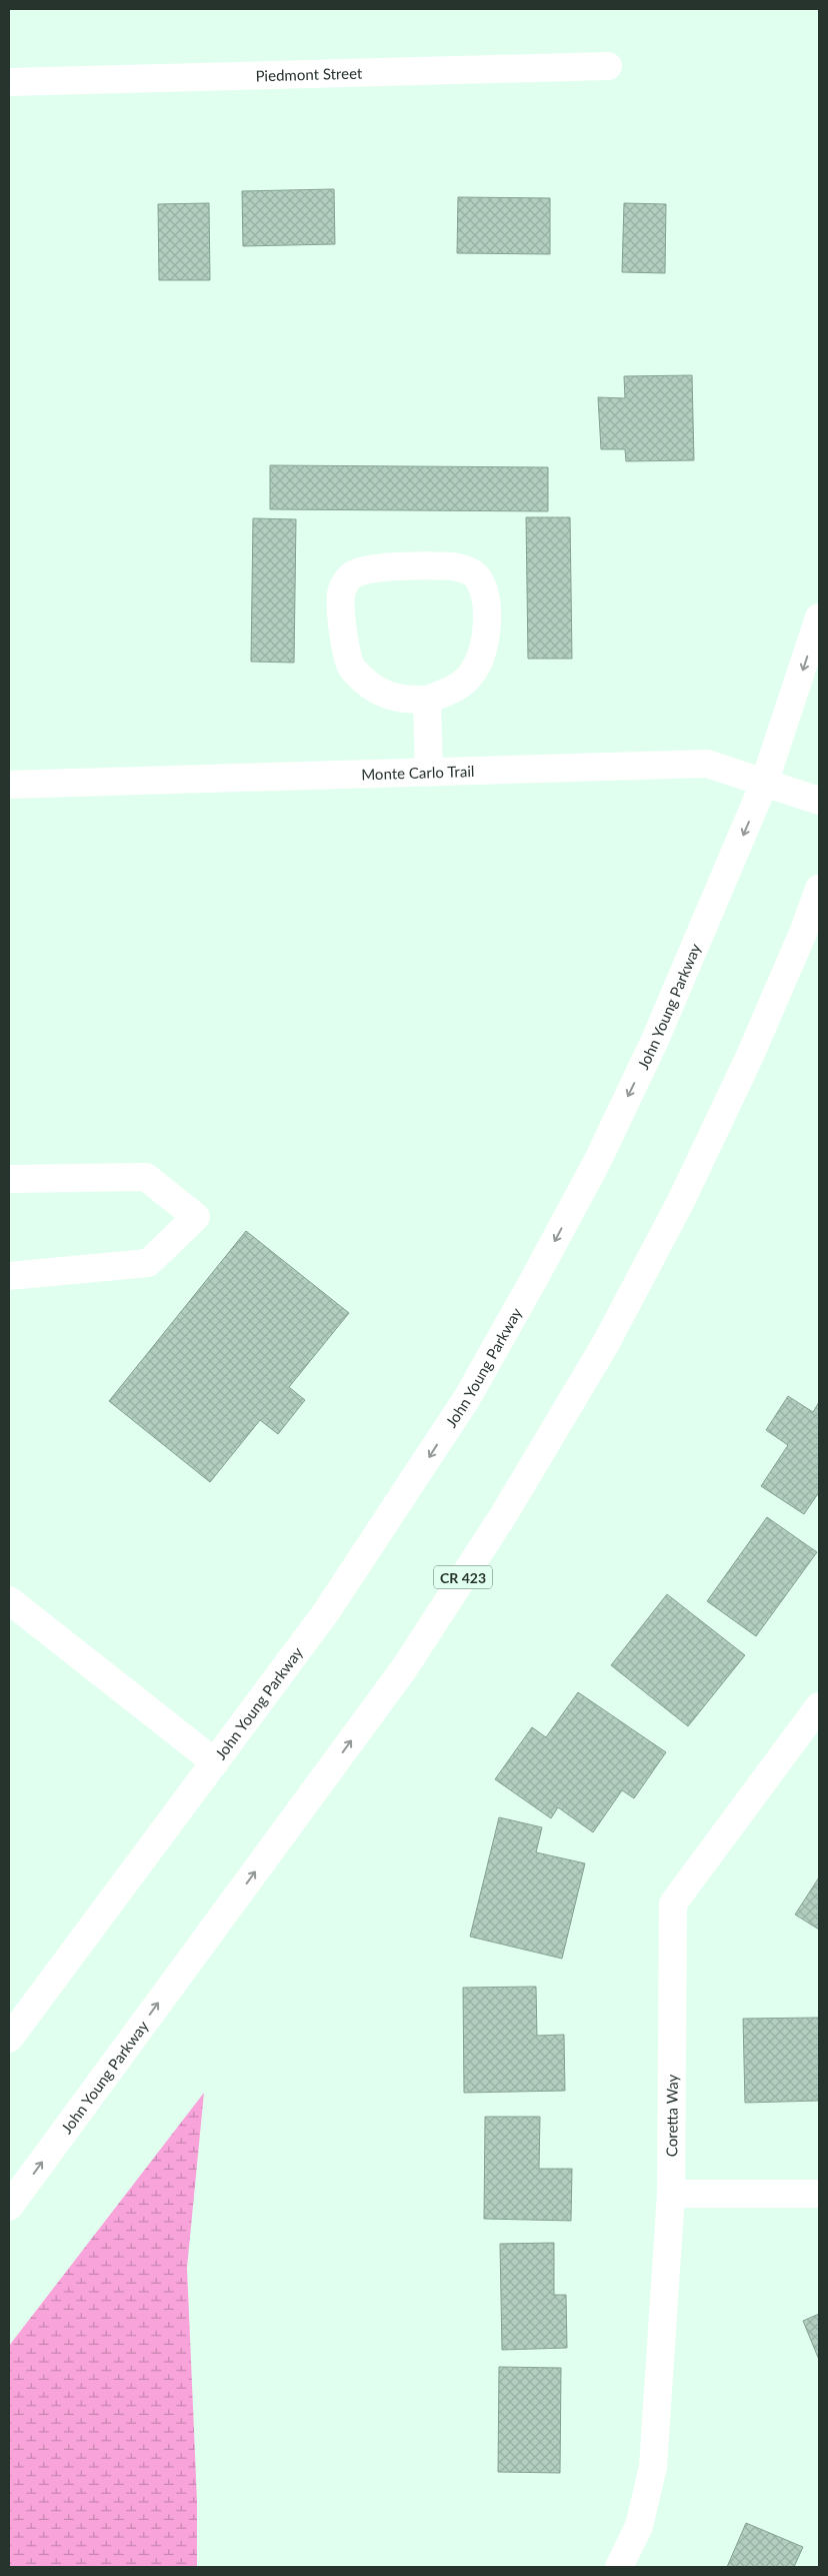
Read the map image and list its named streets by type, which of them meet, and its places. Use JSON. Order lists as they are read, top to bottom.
{
  "streets": {
    "main road": [
      "Piedmont Street",
      "Monte Carlo Trail",
      "John Young Parkway",
      "CR 423",
      "Coretta Way"
    ]
  },
  "crossings": [
    ["Monte Carlo Trail", "John Young Parkway"]
  ]
}
